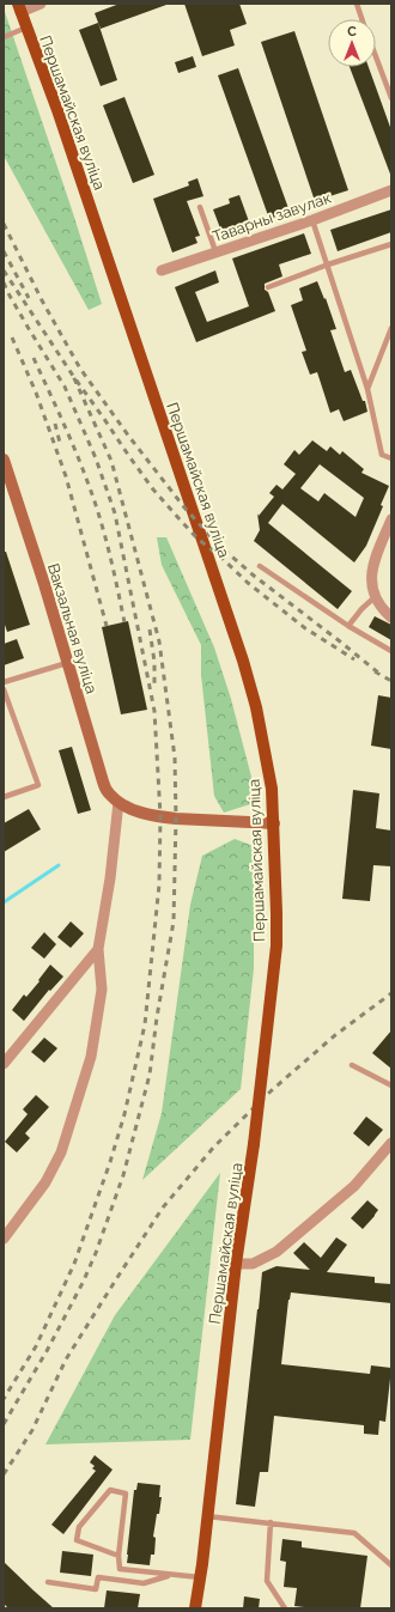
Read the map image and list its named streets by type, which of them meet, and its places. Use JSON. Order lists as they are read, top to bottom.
{
  "streets": {
    "main road": ["Першамайская вуліца", "Вакзальная вуліца"],
    "street": ["Таварны завулак"]
  },
  "north": "top"
}
